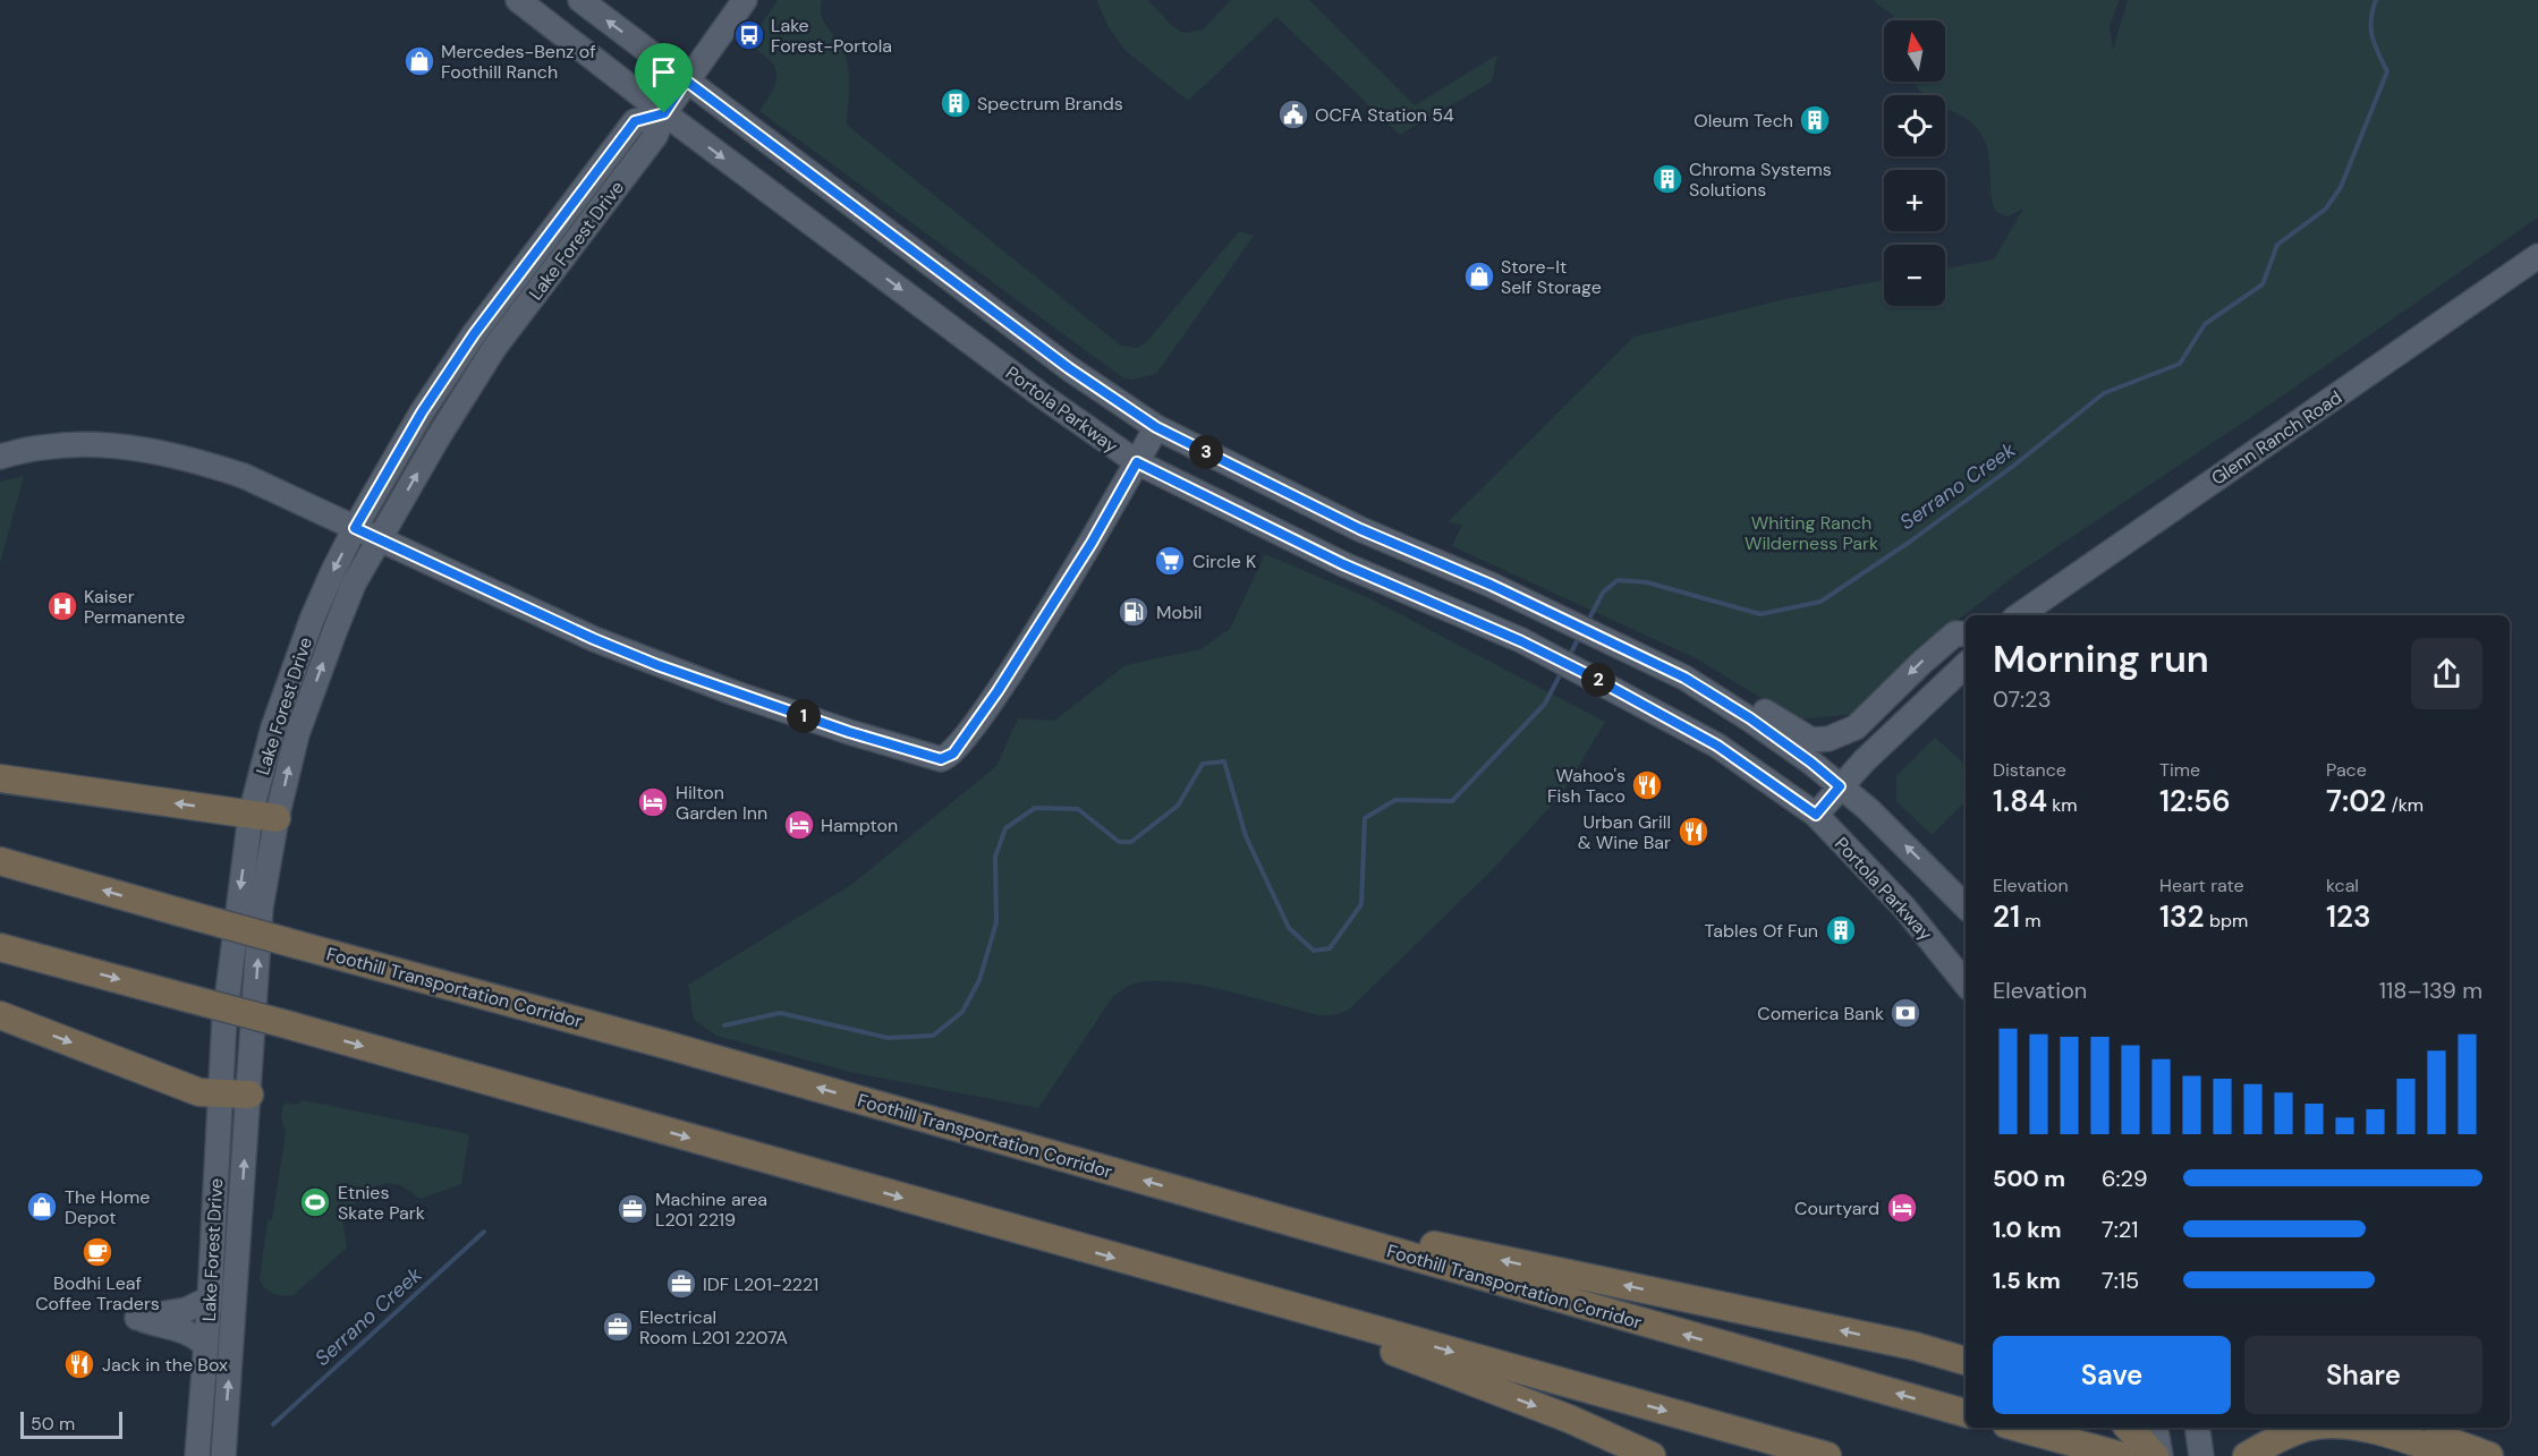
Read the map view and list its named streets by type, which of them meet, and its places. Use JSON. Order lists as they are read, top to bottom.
{
  "streets": {
    "highway": ["Foothill Transportation Corridor"],
    "main road": ["Lake Forest Drive", "Portola Parkway", "Glenn Ranch Road"]
  },
  "crossings": [
    ["Lake Forest Drive", "Portola Parkway"]
  ],
  "water": ["Serrano Creek"],
  "parks": ["Whiting Ranch Wilderness Park"],
  "places": {
    "bus stop": ["Lake Forest-Portola"],
    "shop": ["Mercedes-Benz of Foothill Ranch", "Store-It Self Storage", "The Home Depot"],
    "building": [
      "Spectrum Brands",
      "Oleum Tech",
      "Chroma Systems Solutions",
      "Tables Of Fun"
    ],
    "public building": ["OCFA Station 54"],
    "supermarket": ["Circle K"],
    "hospital": ["Kaiser Permanente"],
    "fuel station": ["Mobil"],
    "restaurant": ["Wahoo's Fish Taco", "Urban Grill & Wine Bar", "Jack in the Box"],
    "hotel": ["Hilton Garden Inn", "Hampton", "Courtyard"],
    "bank": ["Comerica Bank"],
    "sports": ["Etnies Skate Park"],
    "office": ["Machine area L201 2219", "IDF L201-2221", "Electrical Room L201 2207A"],
    "cafe": ["Bodhi Leaf Coffee Traders"]
  },
  "scale_bar": "50 m",
  "north": "top",
  "page": {
    "map_buttons": ["+", "−"],
    "pins": ["3", "2", "1"],
    "heading": ["Morning run", "07:23"],
    "stats": [
      ["Distance", "1.84 km"],
      ["Time", "12:56"],
      ["Pace", "7:02 /km"],
      ["Elevation", "21 m"],
      ["Heart rate", "132 bpm"],
      ["kcal", "123"]
    ],
    "chart": ["Elevation", "118–139 m"],
    "list": [
      {
        "name": "500 m",
        "note": "6:29"
      },
      {
        "name": "1.0 km",
        "note": "7:21"
      },
      {
        "name": "1.5 km",
        "note": "7:15"
      }
    ],
    "buttons": ["Save", "Share"],
    "scale": "50 m"
  }
}
